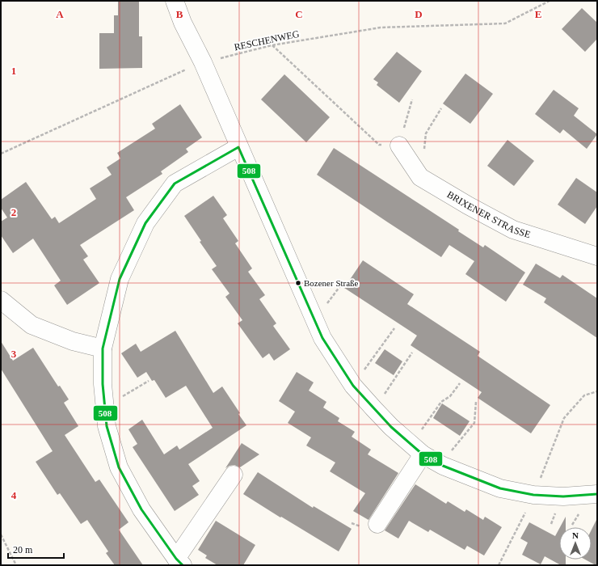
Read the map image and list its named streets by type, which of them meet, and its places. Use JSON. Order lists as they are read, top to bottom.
{
  "streets": {
    "street": ["BRIXENER STRASSE"],
    "path": ["RESCHENWEG"]
  },
  "places": ["Bozener Straße"],
  "lines": ["transit line 508"],
  "scale_bar": "20 m",
  "north": "top",
  "grid": {
    "columns": [
      "A",
      "B",
      "C",
      "D",
      "E"
    ],
    "rows": [
      "1",
      "2",
      "3",
      "4"
    ]
  }
}
